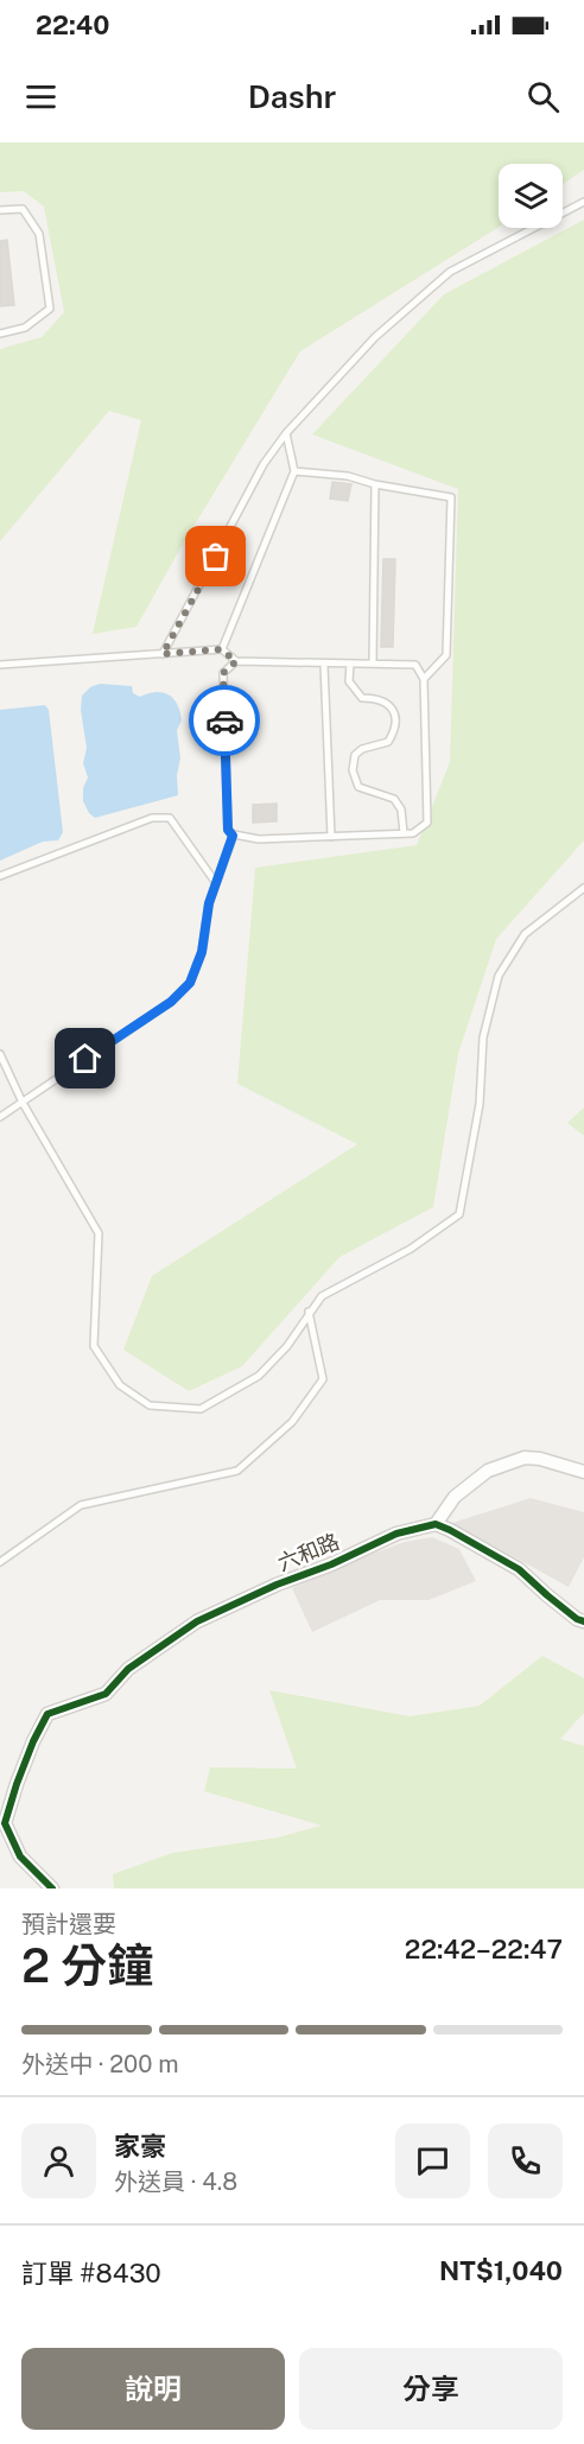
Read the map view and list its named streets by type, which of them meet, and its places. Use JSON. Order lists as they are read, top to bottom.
{
  "streets": {
    "street": ["六和路"]
  },
  "page": {
    "status": "22:40",
    "header": "Dashr",
    "heading": ["2 分鐘", "預計還要", "22:42–22:47"],
    "panel": [
      "家豪",
      "外送員 · 4.8",
      "訂單 #8430",
      "NT$1,040"
    ],
    "bar": "外送中 · 200 m",
    "buttons": ["說明", "分享"]
  }
}
